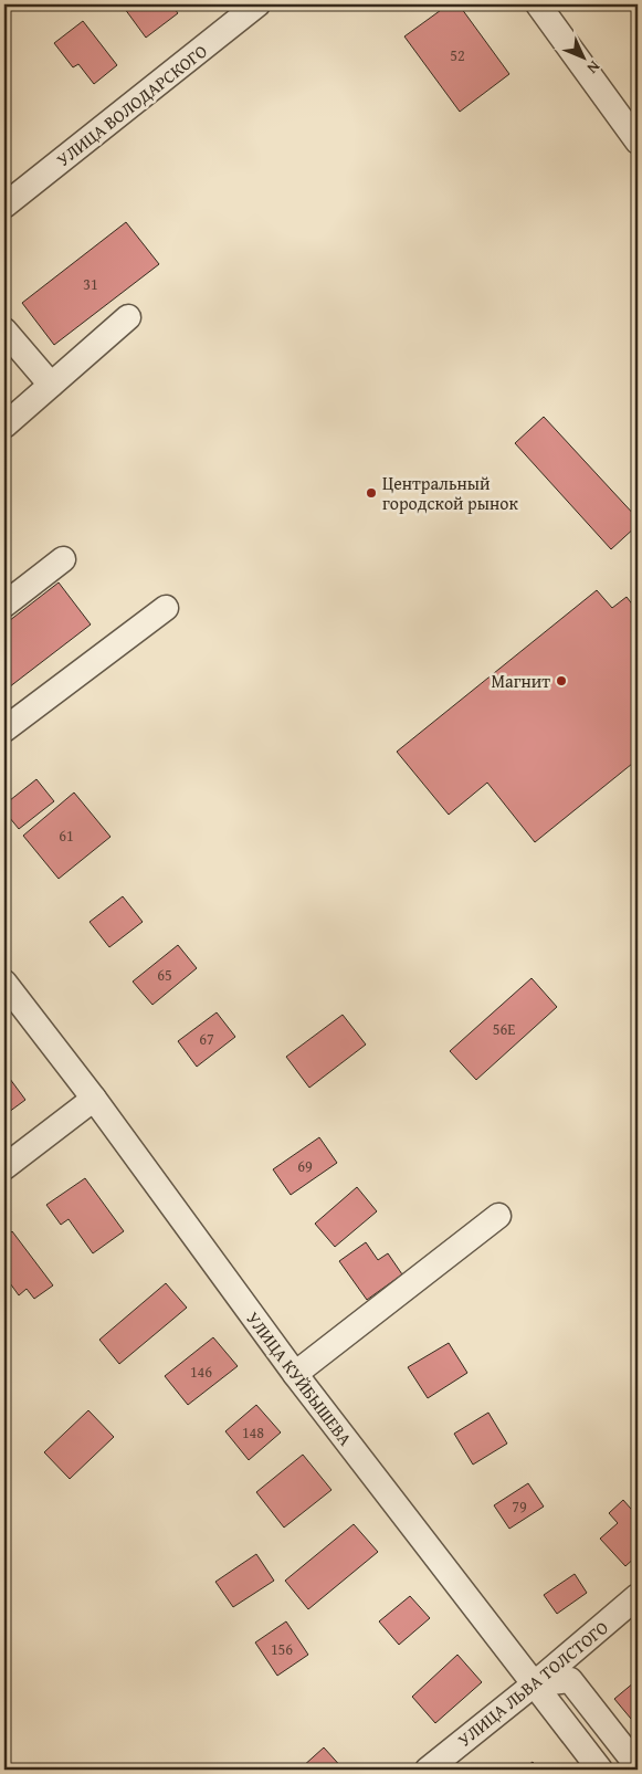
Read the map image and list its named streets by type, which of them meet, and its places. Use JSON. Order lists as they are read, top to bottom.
{
  "streets": {
    "street": ["УЛИЦА ВОЛОДАРСКОГО", "УЛИЦА КУЙБЫШЕВА", "УЛИЦА ЛЬВА ТОЛСТОГО"]
  },
  "crossings": [
    ["УЛИЦА КУЙБЫШЕВА", "УЛИЦА ЛЬВА ТОЛСТОГО"]
  ],
  "places": ["Центральный городской рынок", "Магнит"],
  "house_numbers": [
    "52",
    "31",
    "61",
    "65",
    "56Е",
    "67",
    "69",
    "146",
    "148",
    "79",
    "156"
  ],
  "north": "bottom right"
}
